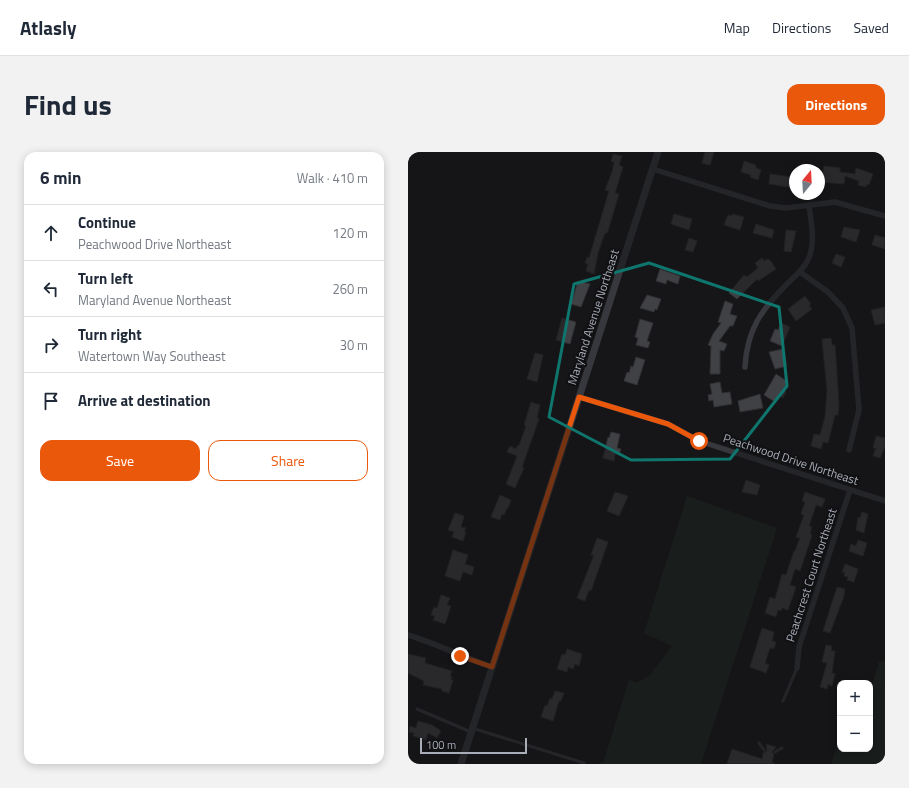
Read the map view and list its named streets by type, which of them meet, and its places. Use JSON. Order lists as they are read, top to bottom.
{
  "streets": {
    "street": ["Maryland Avenue Northeast", "Peachwood Drive Northeast", "Peachcrest Court Northeast"]
  },
  "crossings": [
    ["Maryland Avenue Northeast", "Peachwood Drive Northeast"],
    ["Peachwood Drive Northeast", "Peachcrest Court Northeast"]
  ],
  "scale_bar": "100 m",
  "north": "top",
  "page": {
    "header": "Atlasly",
    "nav": ["Map", "Directions", "Saved"],
    "title": "Find us",
    "buttons": [
      "Directions",
      ["Save", "Share"]
    ],
    "heading": ["6 min", "Walk · 410 m"],
    "list": [
      ["Continue", "Peachwood Drive Northeast", "120 m"],
      ["Turn left", "Maryland Avenue Northeast", "260 m"],
      ["Turn right", "Watertown Way Southeast", "30 m"],
      "Arrive at destination"
    ],
    "map_buttons": ["+", "−"],
    "scale": "100 m"
  }
}
